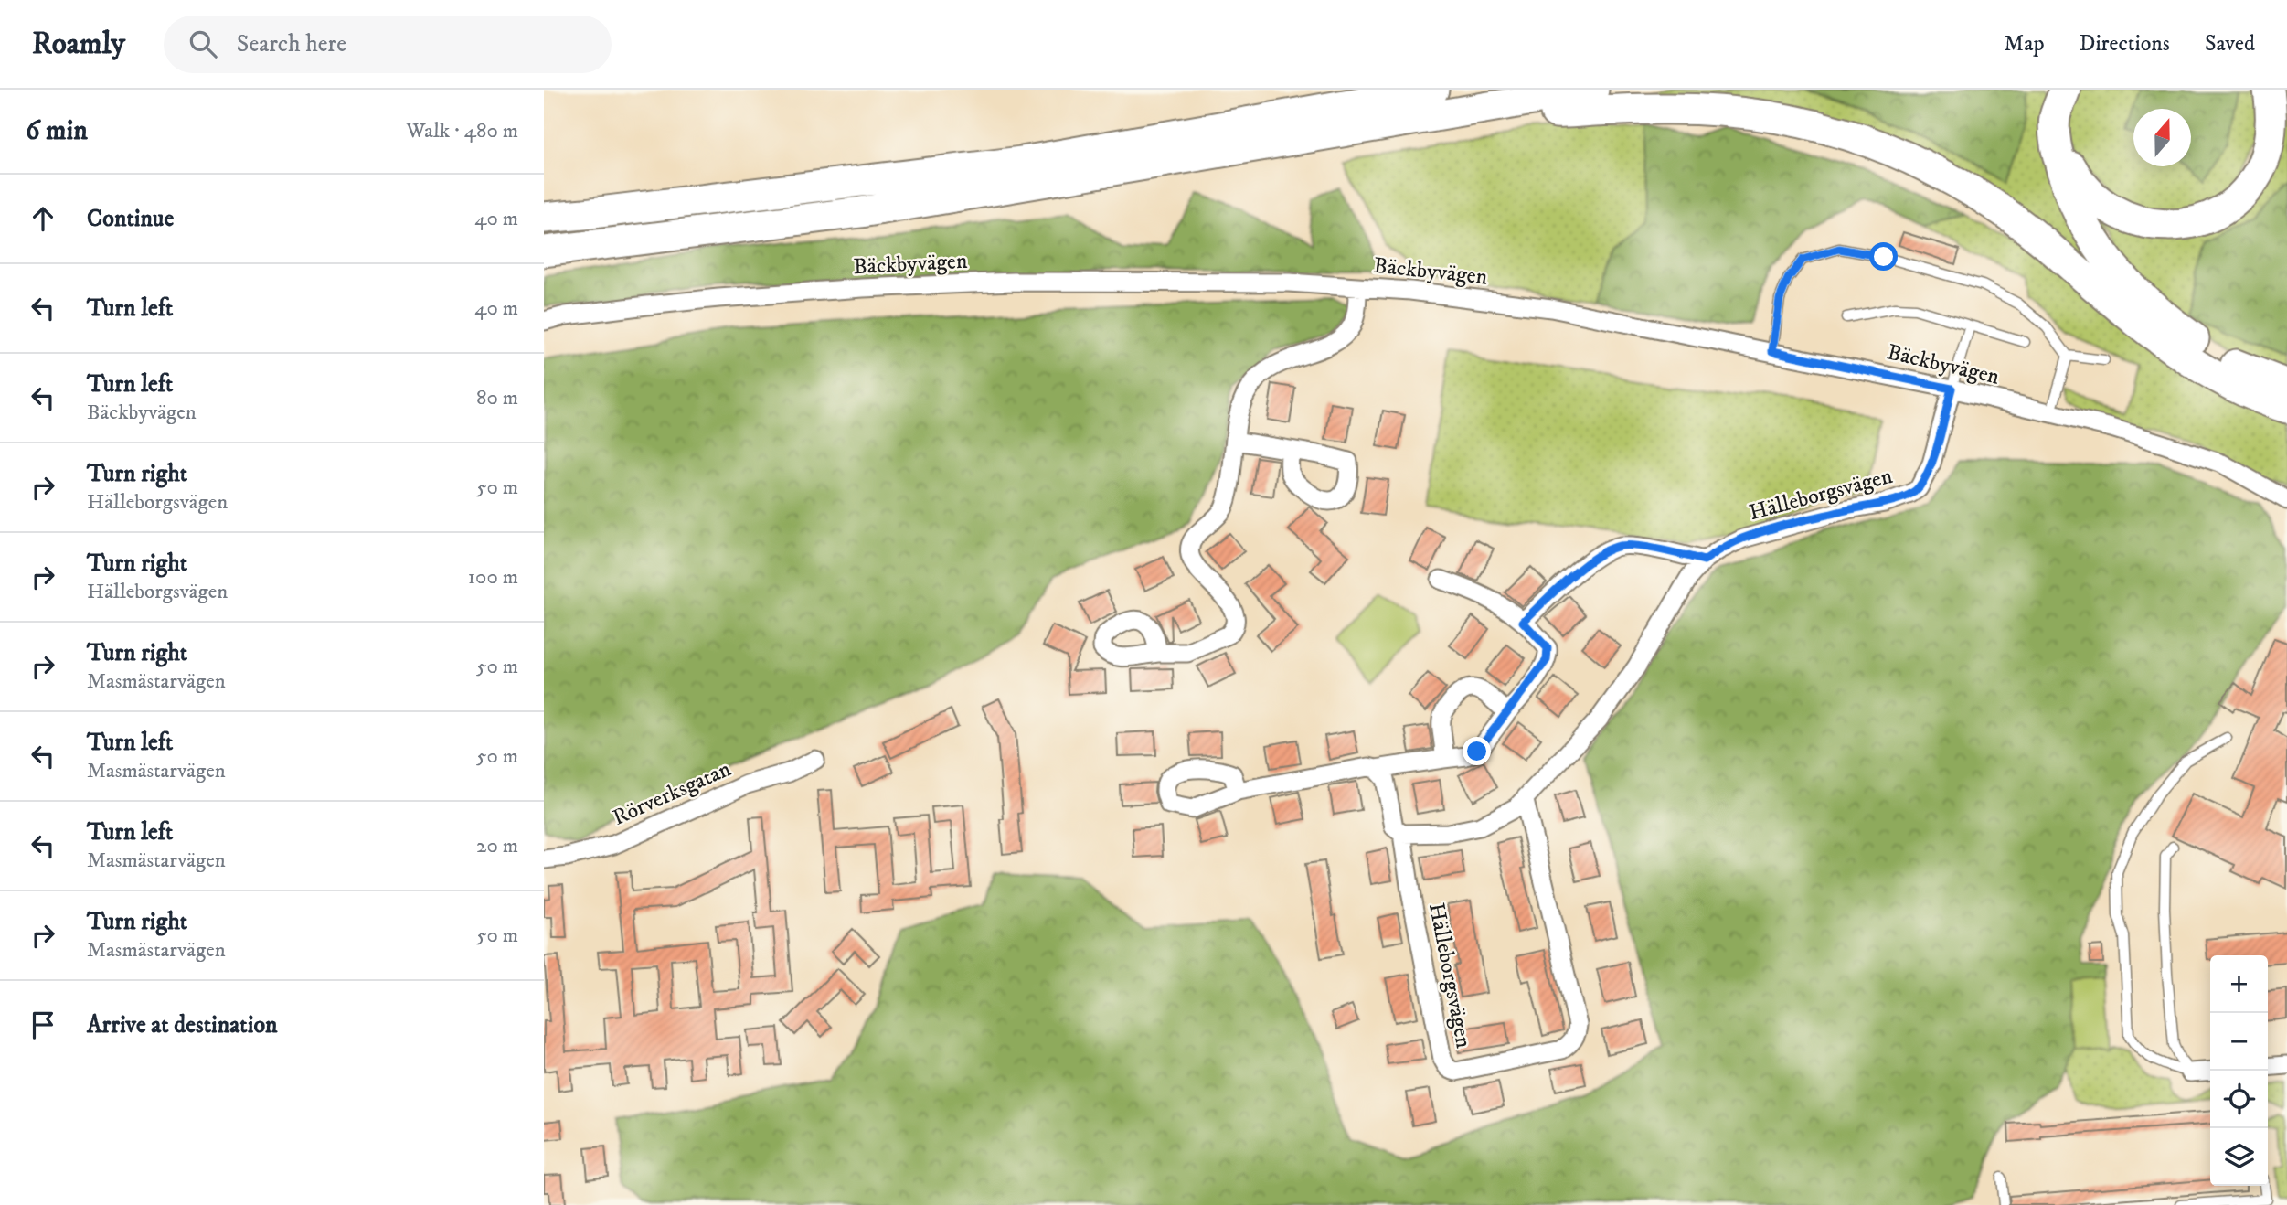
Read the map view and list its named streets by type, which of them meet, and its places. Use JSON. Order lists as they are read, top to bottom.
{
  "streets": {
    "street": ["Bäckbyvägen", "Hälleborgsvägen", "Rörverksgatan"]
  },
  "crossings": [
    ["Bäckbyvägen", "Hälleborgsvägen"]
  ],
  "north": "top",
  "page": {
    "header": "Roamly",
    "search": "Search here",
    "nav": ["Map", "Directions", "Saved"],
    "heading": ["6 min", "Walk · 480 m"],
    "list": [
      ["Continue", "40 m"],
      ["Turn left", "40 m"],
      ["Turn left", "Bäckbyvägen", "80 m"],
      ["Turn right", "Hälleborgsvägen", "50 m"],
      ["Turn right", "Hälleborgsvägen", "100 m"],
      ["Turn right", "Masmästarvägen", "50 m"],
      ["Turn left", "Masmästarvägen", "50 m"],
      ["Turn left", "Masmästarvägen", "20 m"],
      ["Turn right", "Masmästarvägen", "50 m"],
      "Arrive at destination"
    ],
    "map_buttons": ["+", "−"]
  }
}
